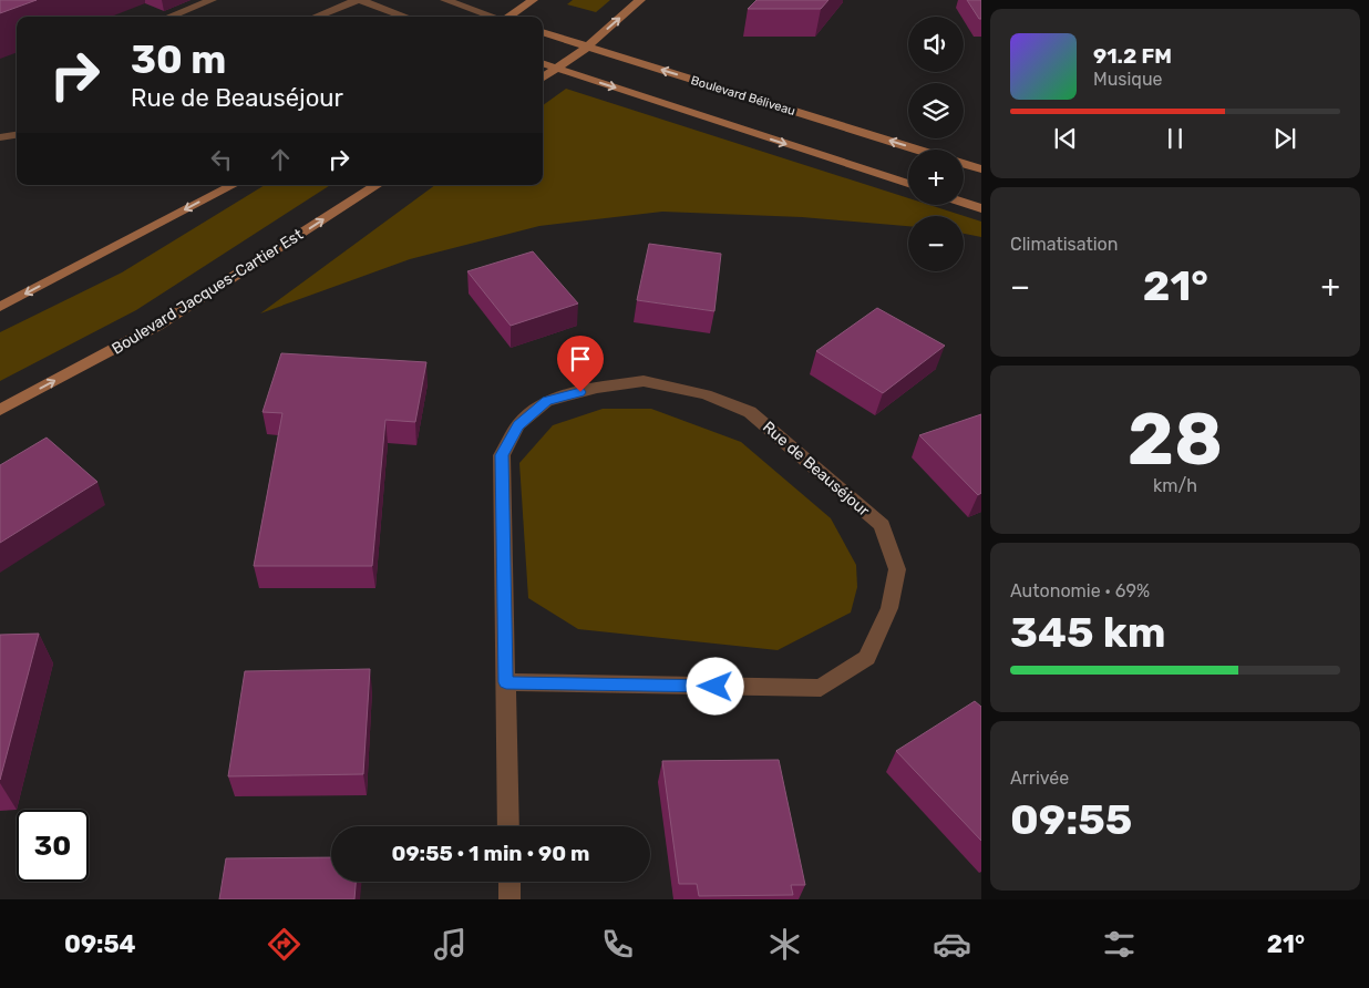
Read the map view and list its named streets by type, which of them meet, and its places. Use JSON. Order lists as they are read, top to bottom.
{
  "streets": {
    "street": ["Boulevard Béliveau", "Boulevard Jacques-Cartier Est", "Rue de Beauséjour"]
  },
  "page": {
    "map_buttons": ["+", "−"],
    "turn": ["30 m", "Rue de Beauséjour"],
    "song": ["91.2 FM", "Musique"],
    "tile": [
      "Climatisation",
      ["28", "km/h"],
      ["Autonomie · 69%", "345 km"],
      ["Arrivée", "09:55"]
    ],
    "heat": ["−", "21°", "+"],
    "limit": "30",
    "trip": "09:55 · 1 min · 90 m",
    "tabs": ["09:54", "21°"]
  }
}
